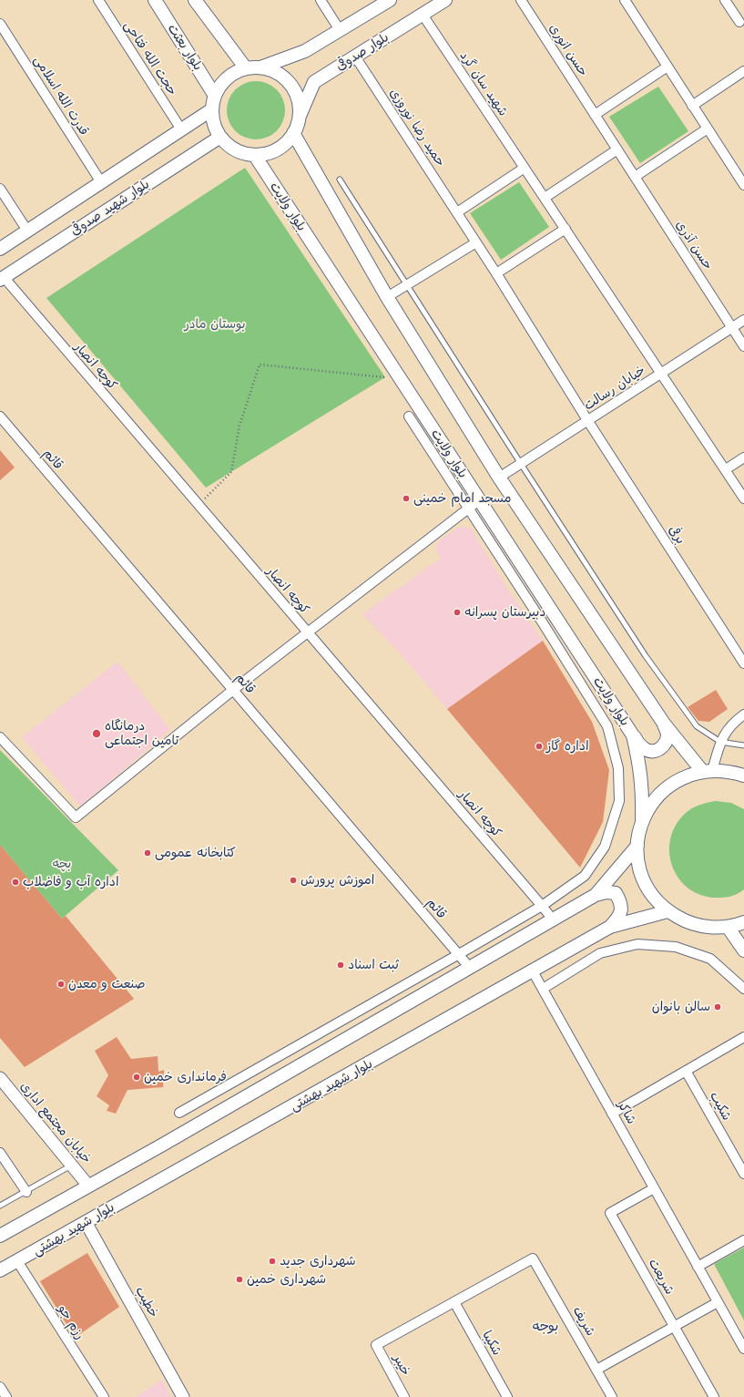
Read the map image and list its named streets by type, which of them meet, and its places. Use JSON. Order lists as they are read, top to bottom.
{
  "streets": {
    "main road": [
      "بلوار بعثت",
      "بلوار صدوقی",
      "بلوار ولایت",
      "بلوار شهید صدوقی",
      "بلوار شهید بهشتی"
    ],
    "street": [
      "حسن انوری",
      "حجت الله فتاحی",
      "شهید سان گرد",
      "قدرت الله اسلامی",
      "حمید رضا نوروزی",
      "حسن آذری",
      "کوچه انصار",
      "خیابان رسالت",
      "قائم",
      "برفی",
      "شکیب",
      "شاکر",
      "خیابان مجتمع اداری",
      "شریعت",
      "خطیب",
      "شریف",
      "رزم جو",
      "شکیبا",
      "خیبر"
    ]
  },
  "crossings": [
    ["بلوار بعثت", "بلوار صدوقی"],
    ["بلوار بعثت", "بلوار ولایت"],
    ["بلوار بعثت", "بلوار شهید صدوقی"],
    ["حسن انوری", "حسن آذری"],
    ["بلوار صدوقی", "شهید سان گرد"],
    ["بلوار صدوقی", "حمید رضا نوروزی"],
    ["بلوار صدوقی", "بلوار ولایت"],
    ["بلوار صدوقی", "بلوار شهید صدوقی"],
    ["حجت الله فتاحی", "بلوار شهید صدوقی"],
    ["قدرت الله اسلامی", "بلوار شهید صدوقی"],
    ["بلوار ولایت", "بلوار شهید صدوقی"],
    ["بلوار شهید صدوقی", "کوچه انصار"],
    ["حسن آذری", "خیابان رسالت"],
    ["خیابان رسالت", "برفی"],
    ["بلوار شهید بهشتی", "شاکر"],
    ["بلوار شهید بهشتی", "خطیب"],
    ["بلوار شهید بهشتی", "رزم جو"],
    ["شاکر", "شریعت"],
    ["شریف", "شکیبا"],
    ["شریف", "خیبر"],
    ["شکیبا", "خیبر"]
  ],
  "districts": ["بوجه"],
  "parks": ["بوستان مادر", "بچه"],
  "places": [
    "مسجد امام خمینی",
    "دبیرستان پسرانه",
    "درمانگاه تامین اجتماعی",
    "اداره گاز",
    "کتابخانه عمومی",
    "اموزش پرورش",
    "اداره آب و فاضلاب",
    "ثبت اسناد",
    "صنعت و معدن",
    "سالن بانوان",
    "فرمانداری خمین",
    "شهرداری جدید",
    "شهرداری خمین"
  ]
}
